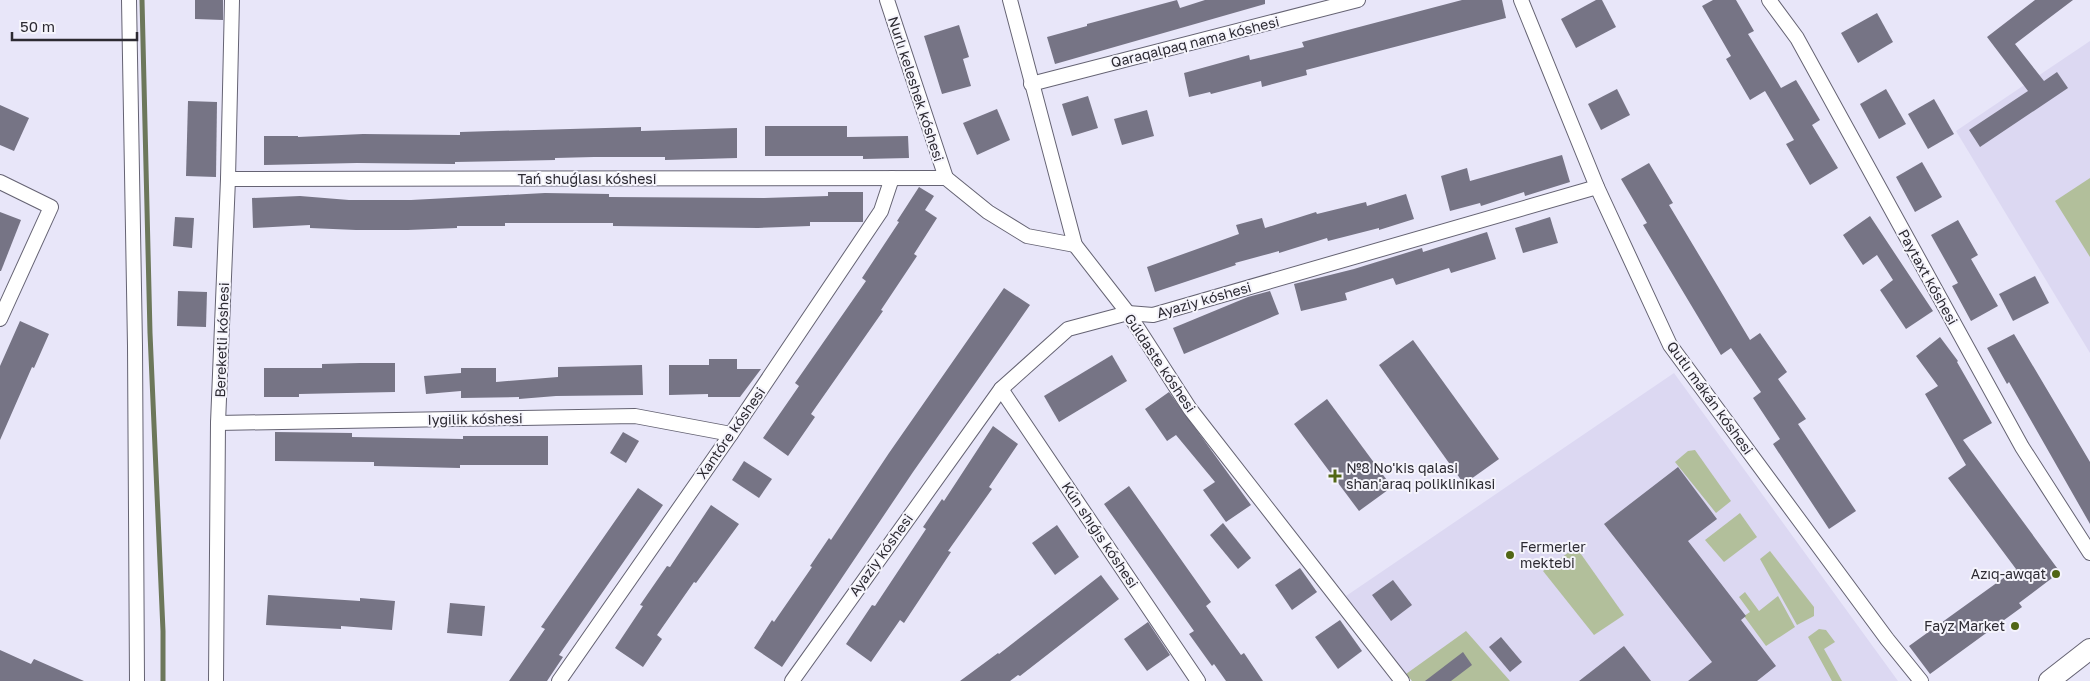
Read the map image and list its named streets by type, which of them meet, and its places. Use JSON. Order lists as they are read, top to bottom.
{
  "streets": {
    "street": [
      "Qaraqalpaq nama kóshesi",
      "Nurlı keleshek kóshesi",
      "Tań shuǵlası kóshesi",
      "Paytaxt kóshesi",
      "Ayaziy kóshesi",
      "Bereketli kóshesi",
      "Gúldaste kóshesi",
      "Qutlı mákán kóshesi",
      "Iygilik kóshesi",
      "Xantóre kóshesi",
      "Kún shıǵıs kóshesi"
    ]
  },
  "crossings": [
    ["Qaraqalpaq nama kóshesi", "Gúldaste kóshesi"],
    ["Nurlı keleshek kóshesi", "Tań shuǵlası kóshesi"],
    ["Tań shuǵlası kóshesi", "Bereketli kóshesi"],
    ["Tań shuǵlası kóshesi", "Xantóre kóshesi"],
    ["Ayaziy kóshesi", "Gúldaste kóshesi"],
    ["Ayaziy kóshesi", "Qutlı mákán kóshesi"],
    ["Ayaziy kóshesi", "Kún shıǵıs kóshesi"],
    ["Bereketli kóshesi", "Iygilik kóshesi"],
    ["Iygilik kóshesi", "Xantóre kóshesi"]
  ],
  "places": {
    "health": ["№8 No'kis qalasi shan'araq poliklinikasi"],
    "other": ["Fermerler mektebi", "Azıq-awqat", "Fayz Market"]
  },
  "scale_bar": "50 m"
}
